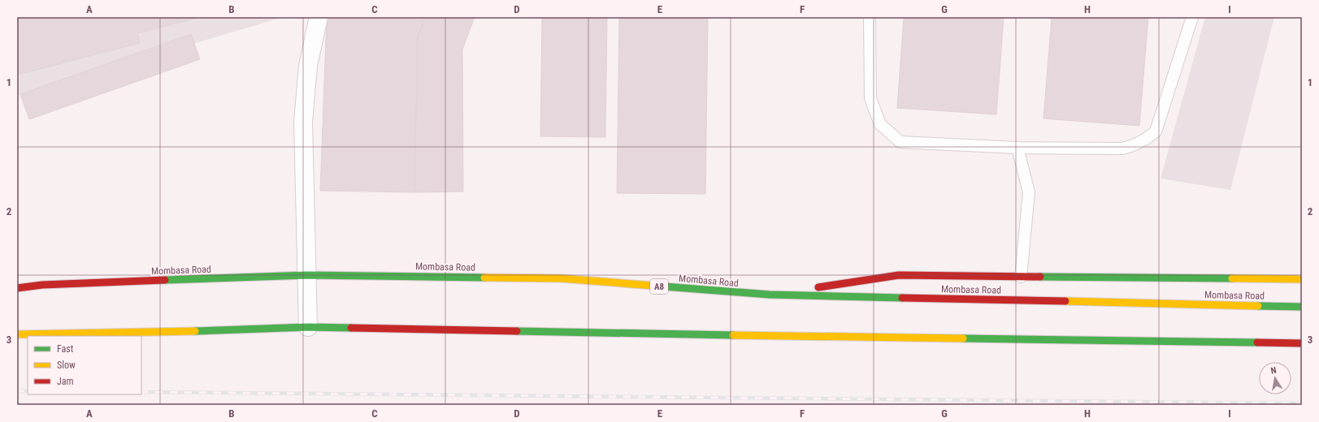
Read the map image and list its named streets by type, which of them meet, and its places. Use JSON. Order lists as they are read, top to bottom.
{
  "streets": {
    "highway": ["Mombasa Road", "A8"]
  },
  "legend": ["Fast", "Slow", "Jam"],
  "north": "top",
  "grid": {
    "columns": [
      "A",
      "B",
      "C",
      "D",
      "E",
      "F",
      "G",
      "H",
      "I"
    ],
    "rows": ["1", "2", "3"]
  }
}
